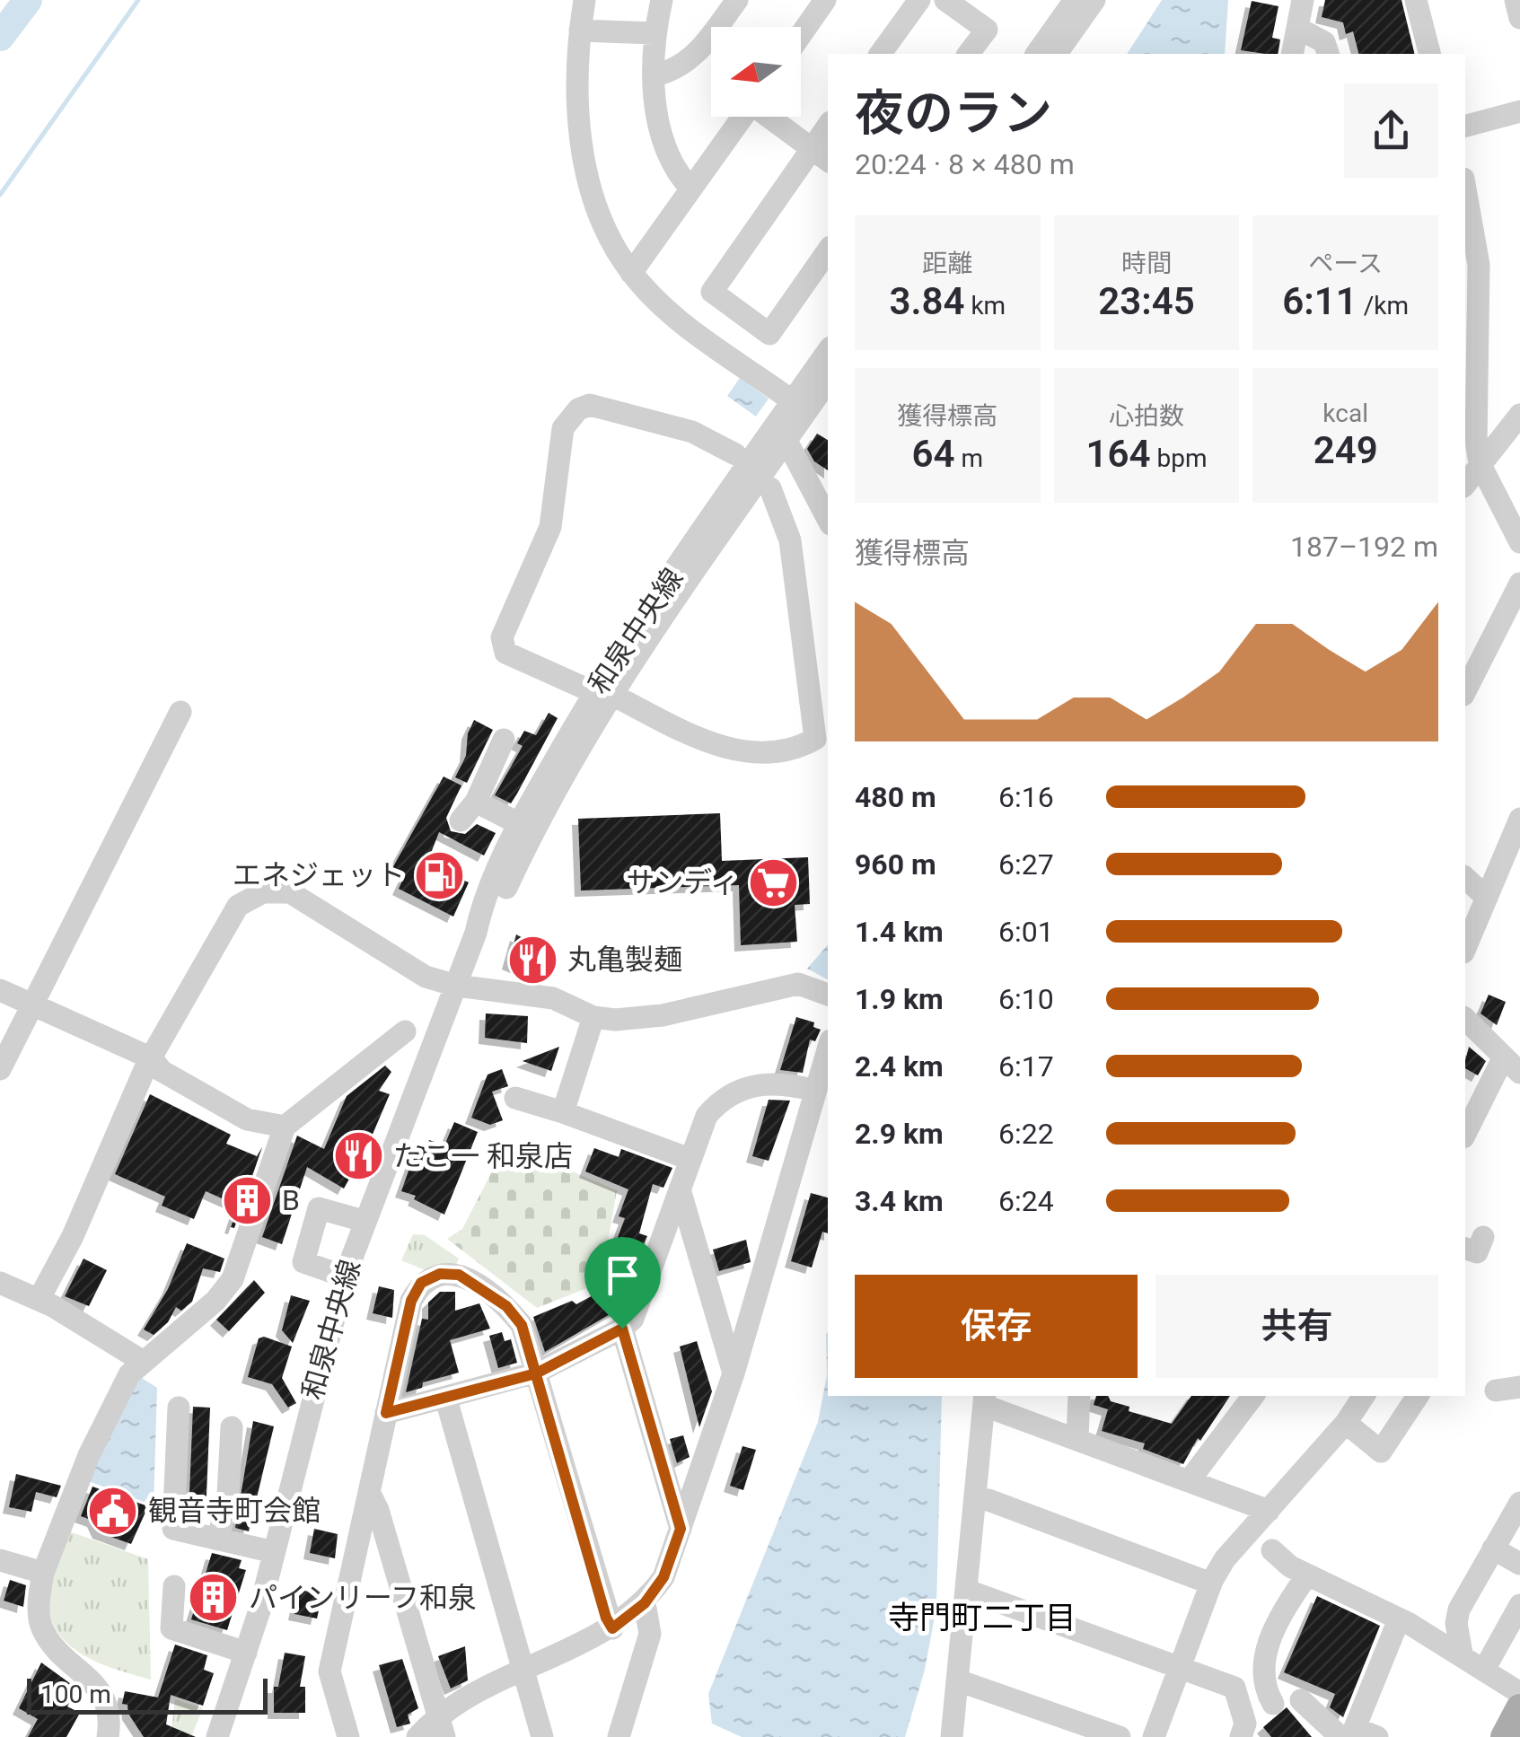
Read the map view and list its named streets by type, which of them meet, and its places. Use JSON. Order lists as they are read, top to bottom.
{
  "streets": {
    "street": ["和泉中央線"]
  },
  "districts": ["寺門町二丁目"],
  "places": {
    "fuel station": ["エネジェット"],
    "supermarket": ["サンディ"],
    "restaurant": ["丸亀製麺", "たこ一 和泉店"],
    "building": ["B", "パインリーフ和泉"],
    "public building": ["観音寺町会館"]
  },
  "scale_bar": "100 m",
  "north": "left",
  "page": {
    "heading": ["夜のラン", "20:24 · 8 × 480 m"],
    "stats": [
      ["距離", "3.84 km"],
      ["時間", "23:45"],
      ["ペース", "6:11 /km"],
      ["獲得標高", "64 m"],
      ["心拍数", "164 bpm"],
      ["kcal", "249"]
    ],
    "chart": ["獲得標高", "187–192 m"],
    "list": [
      {
        "name": "480 m",
        "note": "6:16"
      },
      {
        "name": "960 m",
        "note": "6:27"
      },
      {
        "name": "1.4 km",
        "note": "6:01"
      },
      {
        "name": "1.9 km",
        "note": "6:10"
      },
      {
        "name": "2.4 km",
        "note": "6:17"
      },
      {
        "name": "2.9 km",
        "note": "6:22"
      },
      {
        "name": "3.4 km",
        "note": "6:24"
      }
    ],
    "buttons": ["保存", "共有"],
    "scale": "100 m"
  }
}
